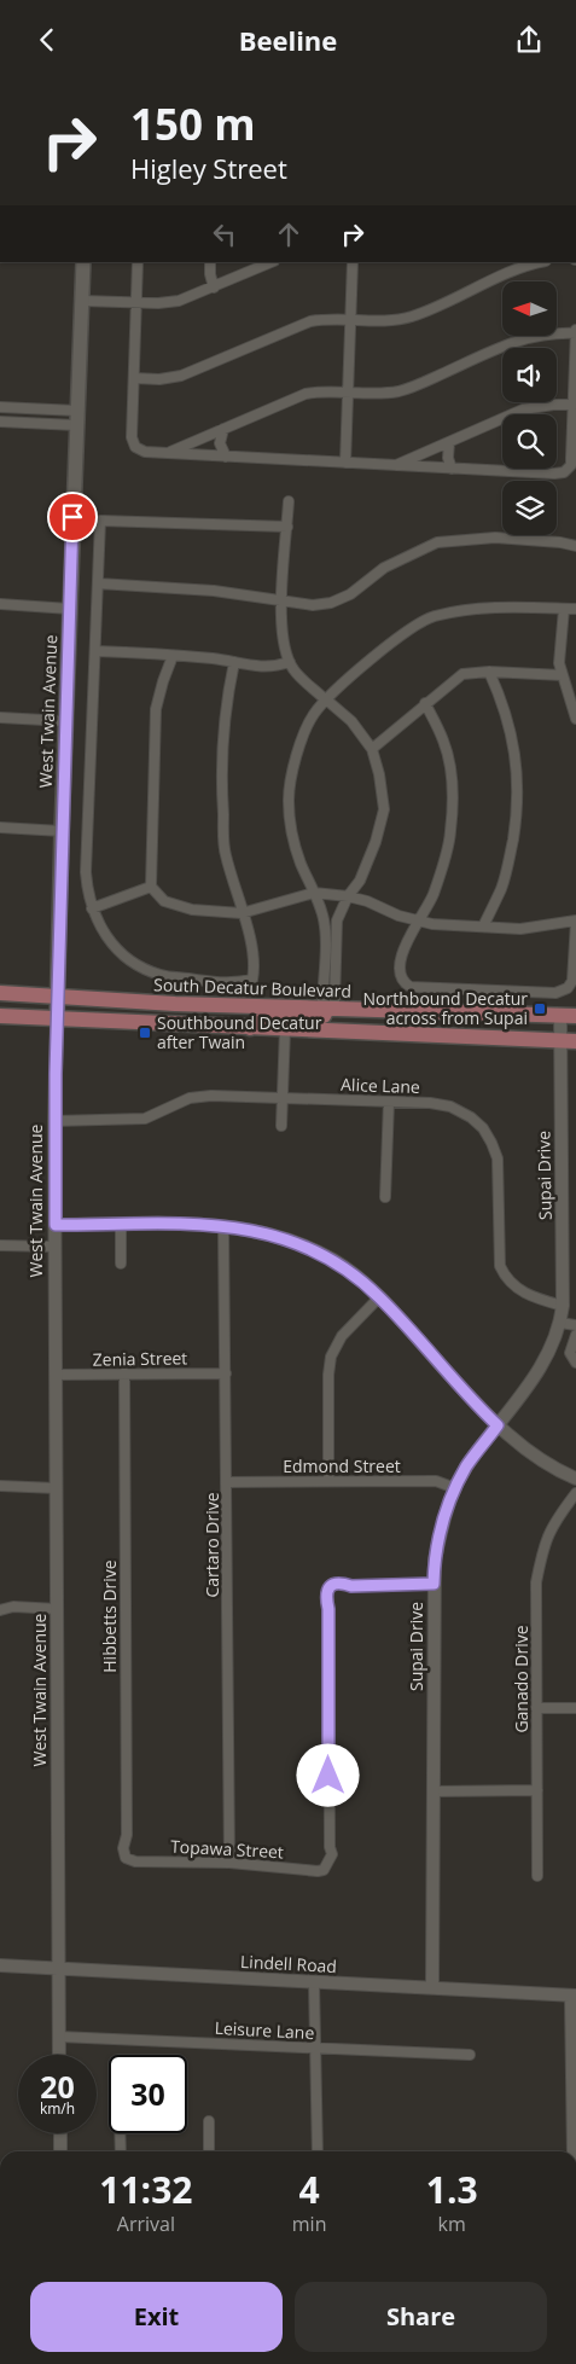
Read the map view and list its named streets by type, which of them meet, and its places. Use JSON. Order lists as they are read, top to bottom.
{
  "streets": {
    "main road": ["West Twain Avenue", "South Decatur Boulevard"],
    "street": [
      "Alice Lane",
      "Supai Drive",
      "Zenia Street",
      "Edmond Street",
      "Cartaro Drive",
      "Hibbetts Drive",
      "Ganado Drive",
      "Topawa Street",
      "Lindell Road",
      "Leisure Lane"
    ]
  },
  "crossings": [
    ["West Twain Avenue", "South Decatur Boulevard"],
    ["West Twain Avenue", "Alice Lane"],
    ["West Twain Avenue", "Zenia Street"],
    ["West Twain Avenue", "Lindell Road"],
    ["West Twain Avenue", "Leisure Lane"],
    ["South Decatur Boulevard", "Supai Drive"],
    ["Alice Lane", "Supai Drive"],
    ["Supai Drive", "Edmond Street"],
    ["Supai Drive", "Topawa Street"],
    ["Supai Drive", "Lindell Road"],
    ["Zenia Street", "Cartaro Drive"],
    ["Zenia Street", "Hibbetts Drive"],
    ["Edmond Street", "Cartaro Drive"],
    ["Cartaro Drive", "Topawa Street"],
    ["Hibbetts Drive", "Topawa Street"]
  ],
  "places": {
    "transit": ["Northbound Decatur across from Supai", "Southbound Decatur after Twain"]
  },
  "north": "left",
  "page": {
    "header": "Beeline",
    "turn": ["150 m", "Higley Street"],
    "speed": "20 km/h",
    "limit": "30",
    "eta": [
      "11:32",
      "Arrival",
      "4",
      "min",
      "1.3",
      "km"
    ],
    "buttons": ["Exit", "Share"]
  }
}
